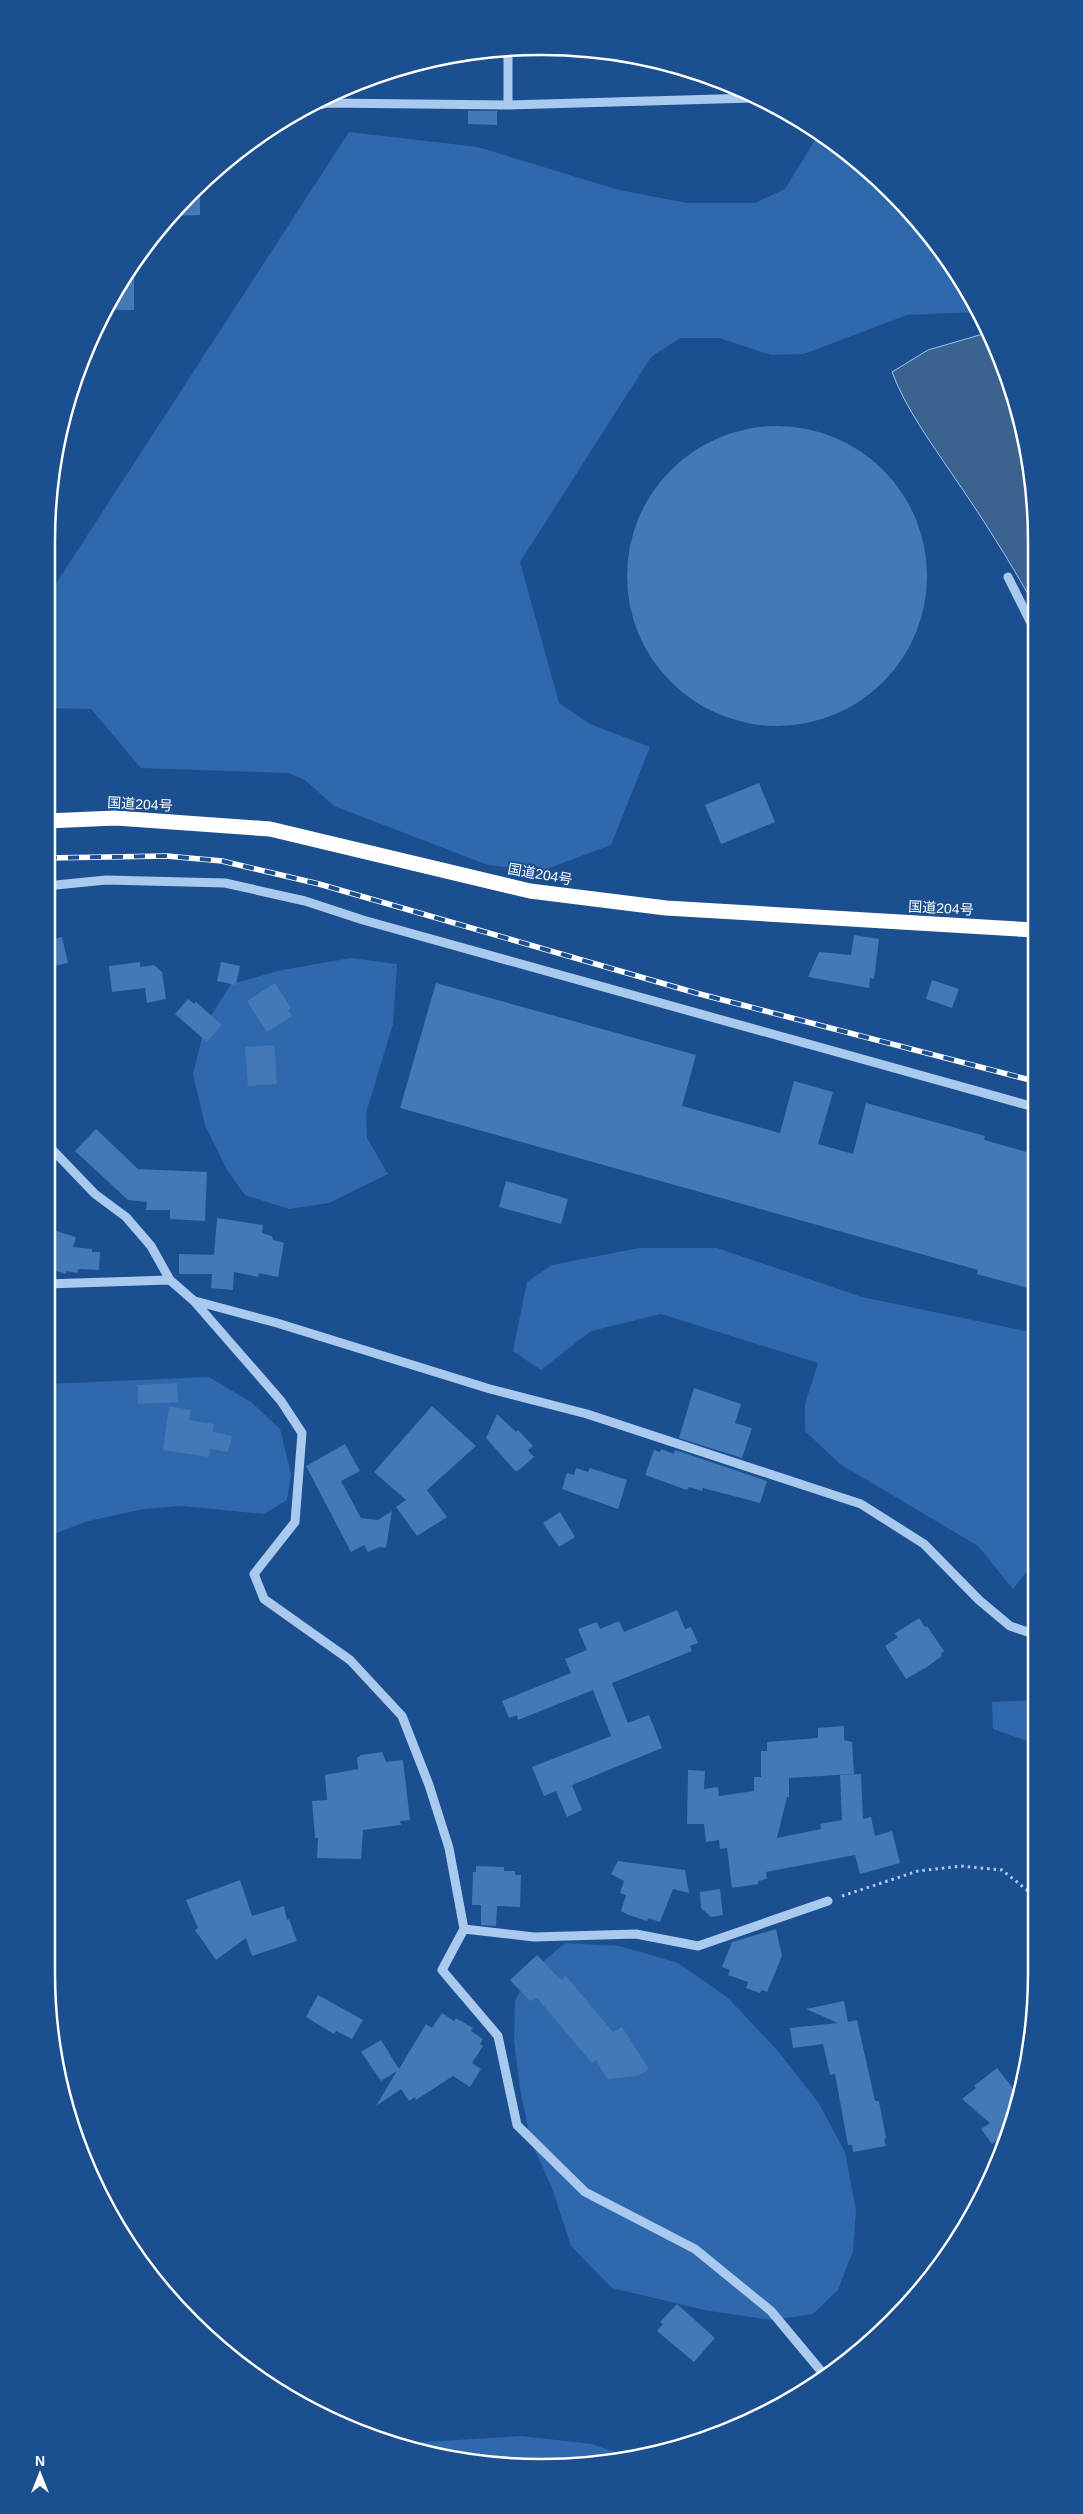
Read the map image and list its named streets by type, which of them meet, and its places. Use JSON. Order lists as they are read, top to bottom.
{
  "streets": {
    "highway": ["国道204号"]
  },
  "north": "top"
}
